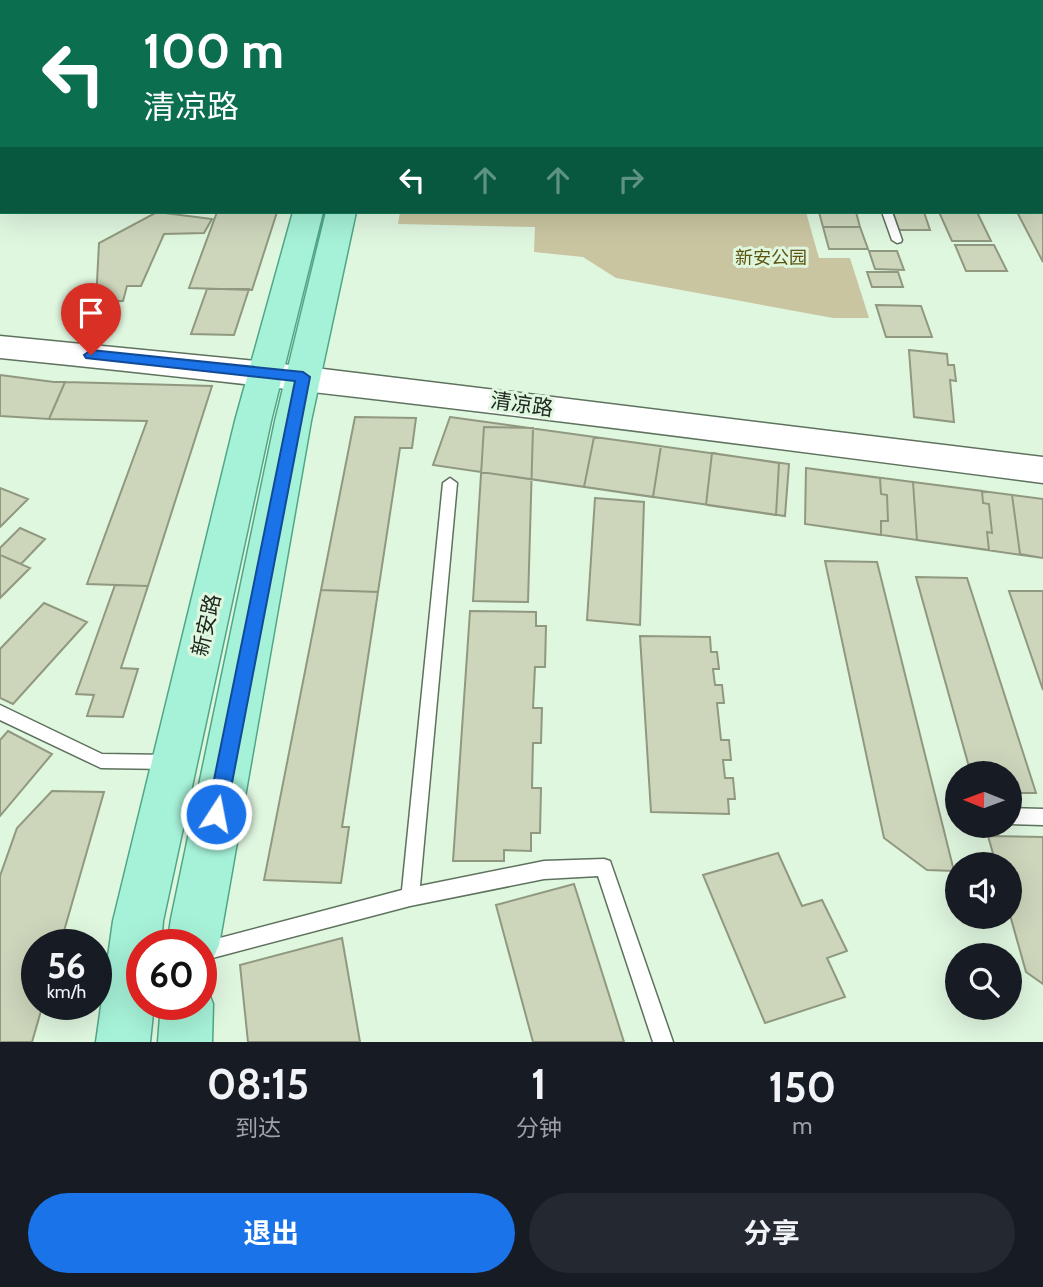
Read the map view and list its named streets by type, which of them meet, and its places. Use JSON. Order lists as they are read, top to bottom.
{
  "streets": {
    "main road": ["新安路"],
    "street": ["清凉路"]
  },
  "crossings": [
    ["清凉路", "新安路"]
  ],
  "parks": ["新安公园"],
  "north": "left",
  "page": {
    "turn": ["100 m", "清凉路"],
    "speed": "56 km/h",
    "limit": "60",
    "eta": [
      "08:15",
      "到达",
      "1",
      "分钟",
      "150",
      "m"
    ],
    "buttons": ["退出", "分享"]
  }
}
